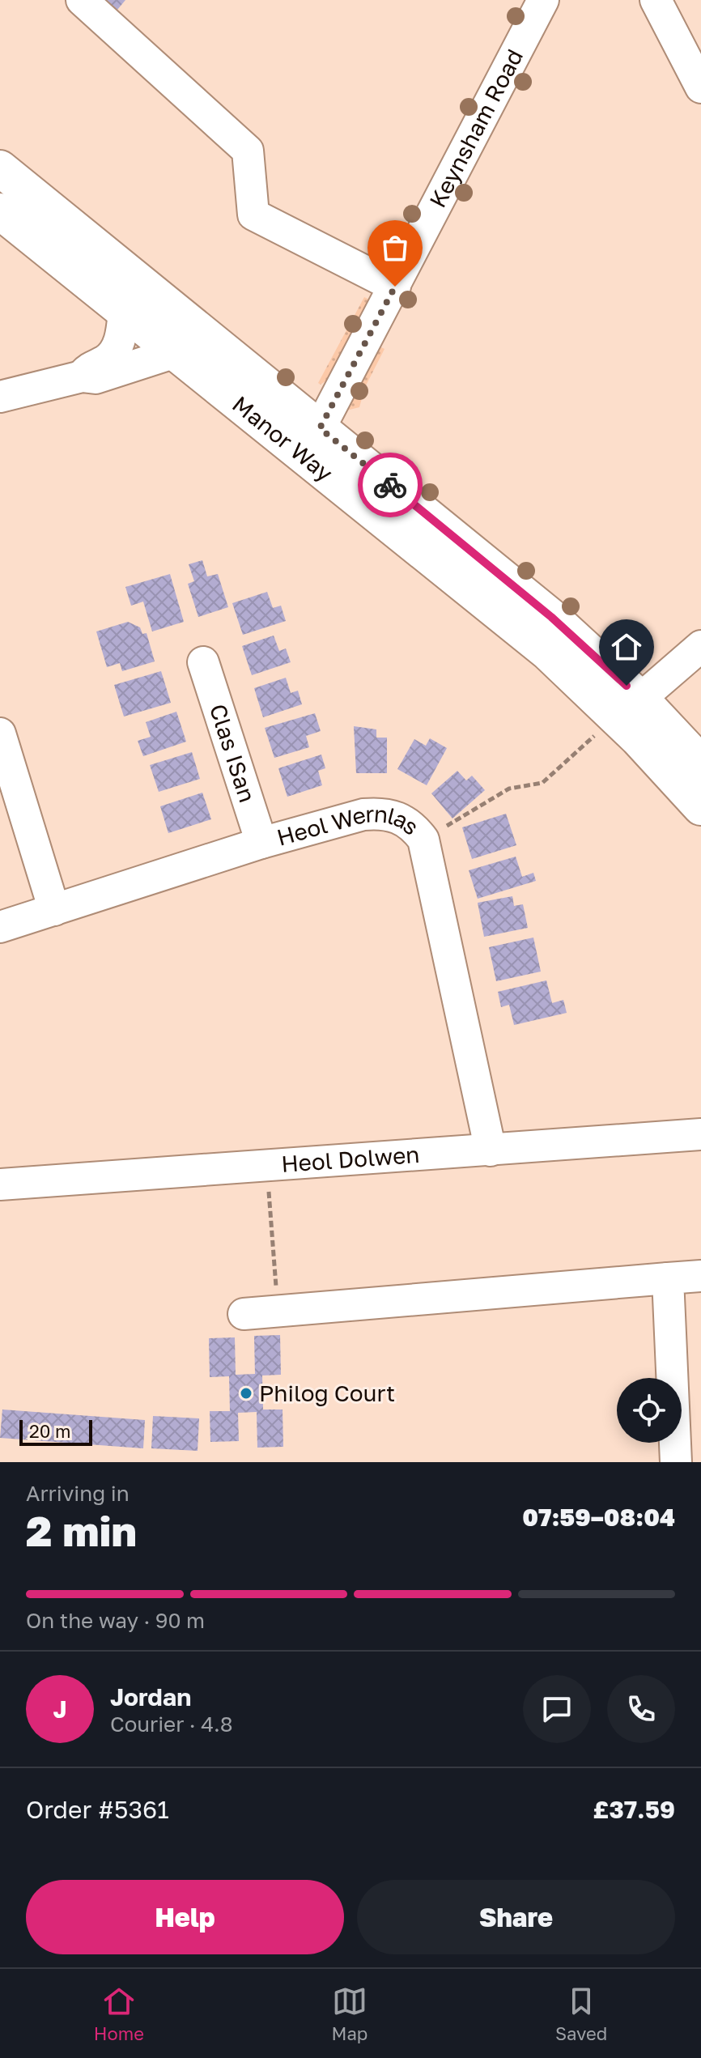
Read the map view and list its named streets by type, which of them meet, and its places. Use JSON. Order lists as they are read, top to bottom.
{
  "streets": {
    "highway": ["Manor Way"],
    "street": [
      "Keynsham Road",
      "Clas ISan",
      "Heol Wernlas",
      "Heol Dolwen"
    ]
  },
  "crossings": [
    ["Keynsham Road", "Manor Way"],
    ["Clas ISan", "Heol Wernlas"],
    ["Heol Wernlas", "Heol Dolwen"]
  ],
  "places": ["Philog Court"],
  "scale_bar": "20 m",
  "page": {
    "scale": "20 m",
    "heading": ["2 min", "Arriving in", "07:59–08:04"],
    "panel": [
      "Jordan",
      "Courier · 4.8",
      "Order #5361",
      "£37.59"
    ],
    "bar": "On the way · 90 m",
    "round": "J",
    "buttons": ["Help", "Share"],
    "tabs": ["Home", "Map", "Saved"]
  }
}
